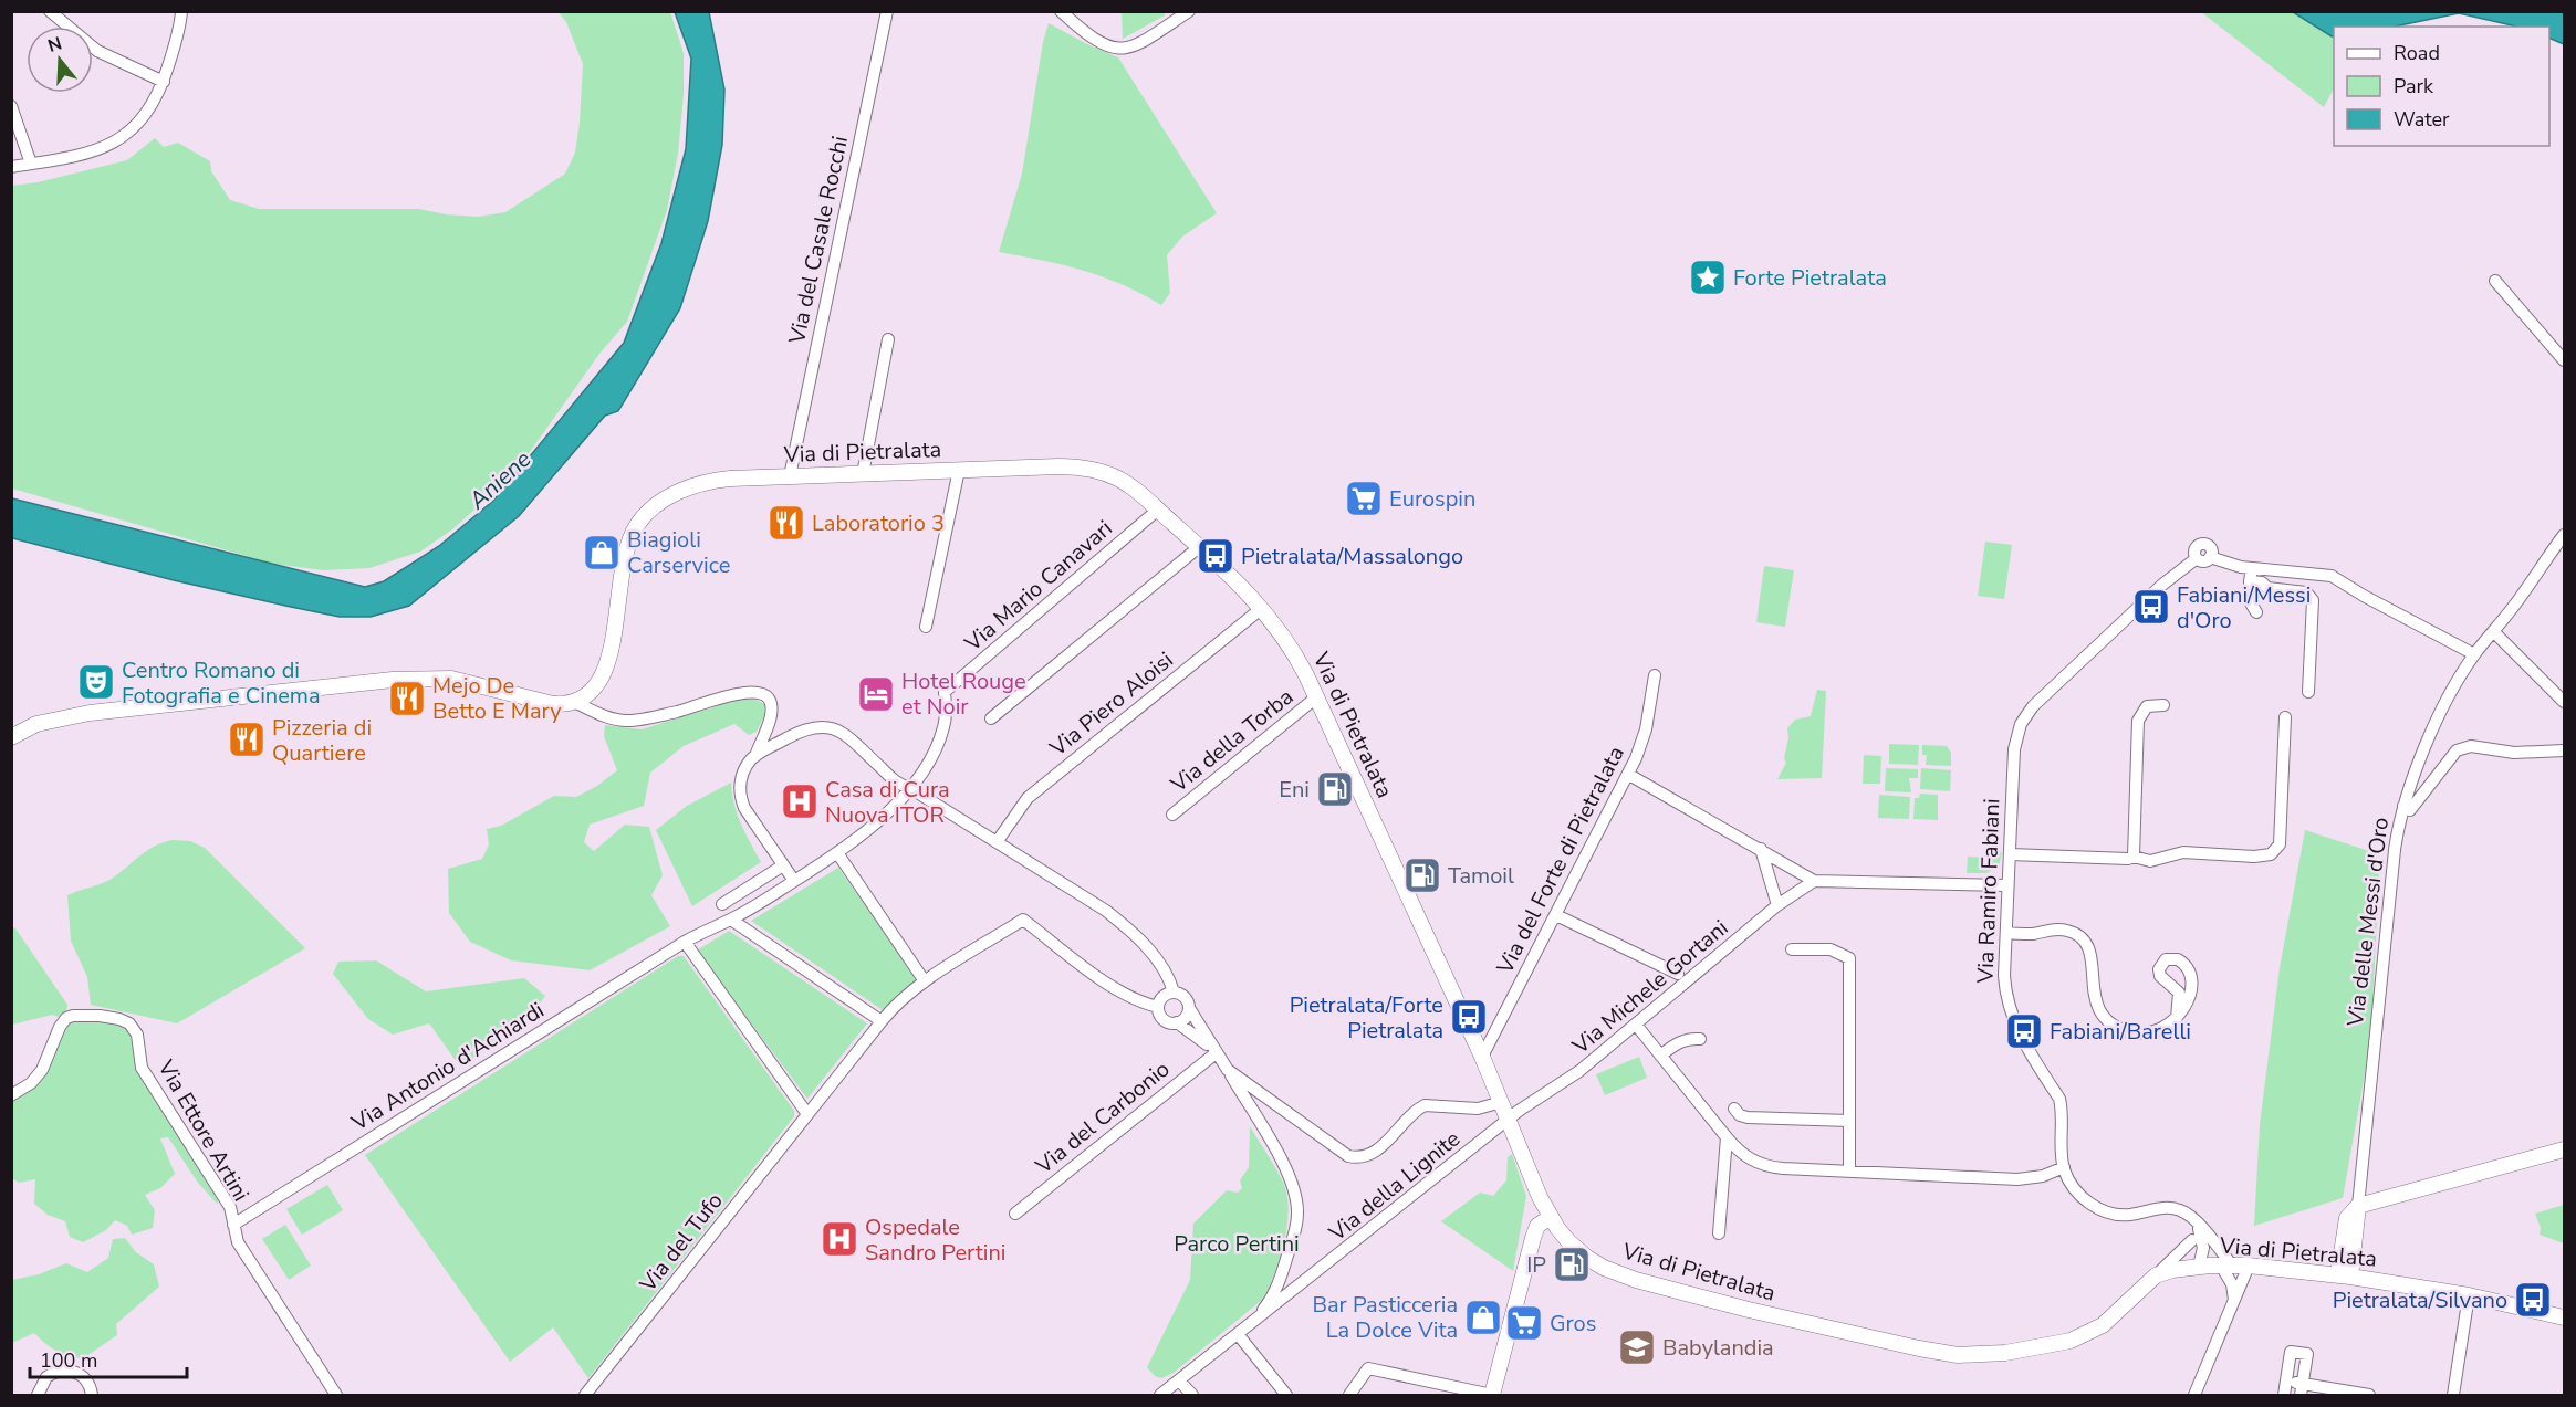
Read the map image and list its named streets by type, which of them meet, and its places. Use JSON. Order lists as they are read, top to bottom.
{
  "streets": {
    "street": [
      "Via del Casale Rocchi",
      "Via di Pietralata",
      "Via Mario Canavari",
      "Via Piero Aloisi",
      "Via della Torba",
      "Via del Forte di Pietralata",
      "Via Ramiro Fabiani",
      "Via delle Messi d'Oro",
      "Via Michele Gortani",
      "Via Antonio d'Achiardi",
      "Via del Carbonio",
      "Via Ettore Artini",
      "Via della Lignite",
      "Via del Tufo"
    ]
  },
  "crossings": [
    ["Via del Casale Rocchi", "Via di Pietralata"],
    ["Via di Pietralata", "Via Mario Canavari"],
    ["Via di Pietralata", "Via Piero Aloisi"],
    ["Via di Pietralata", "Via della Torba"],
    ["Via di Pietralata", "Via del Forte di Pietralata"],
    ["Via di Pietralata", "Via Ramiro Fabiani"],
    ["Via di Pietralata", "Via Michele Gortani"],
    ["Via di Pietralata", "Via della Lignite"],
    ["Via Mario Canavari", "Via Antonio d'Achiardi"],
    ["Via Ramiro Fabiani", "Via delle Messi d'Oro"],
    ["Via Michele Gortani", "Via della Lignite"],
    ["Via Antonio d'Achiardi", "Via Ettore Artini"]
  ],
  "water": ["Aniene"],
  "parks": ["Parco Pertini"],
  "places": {
    "place": ["Forte Pietralata"],
    "supermarket": ["Eurospin", "Gros"],
    "restaurant": ["Laboratorio 3", "Mejo De Betto E Mary", "Pizzeria di Quartiere"],
    "shop": ["Biagioli Carservice", "Bar Pasticceria La Dolce Vita"],
    "bus stop": [
      "Pietralata/Massalongo",
      "Fabiani/Messi d'Oro",
      "Pietralata/Forte Pietralata",
      "Fabiani/Barelli",
      "Pietralata/Silvano"
    ],
    "theatre": ["Centro Romano di Fotografia e Cinema"],
    "hotel": ["Hotel Rouge et Noir"],
    "fuel station": ["Eni", "Tamoil", "IP"],
    "hospital": ["Casa di Cura Nuova ITOR", "Ospedale Sandro Pertini"],
    "school or university": ["Babylandia"]
  },
  "legend": ["Road", "Park", "Water"],
  "scale_bar": "100 m",
  "north": "top"
}
